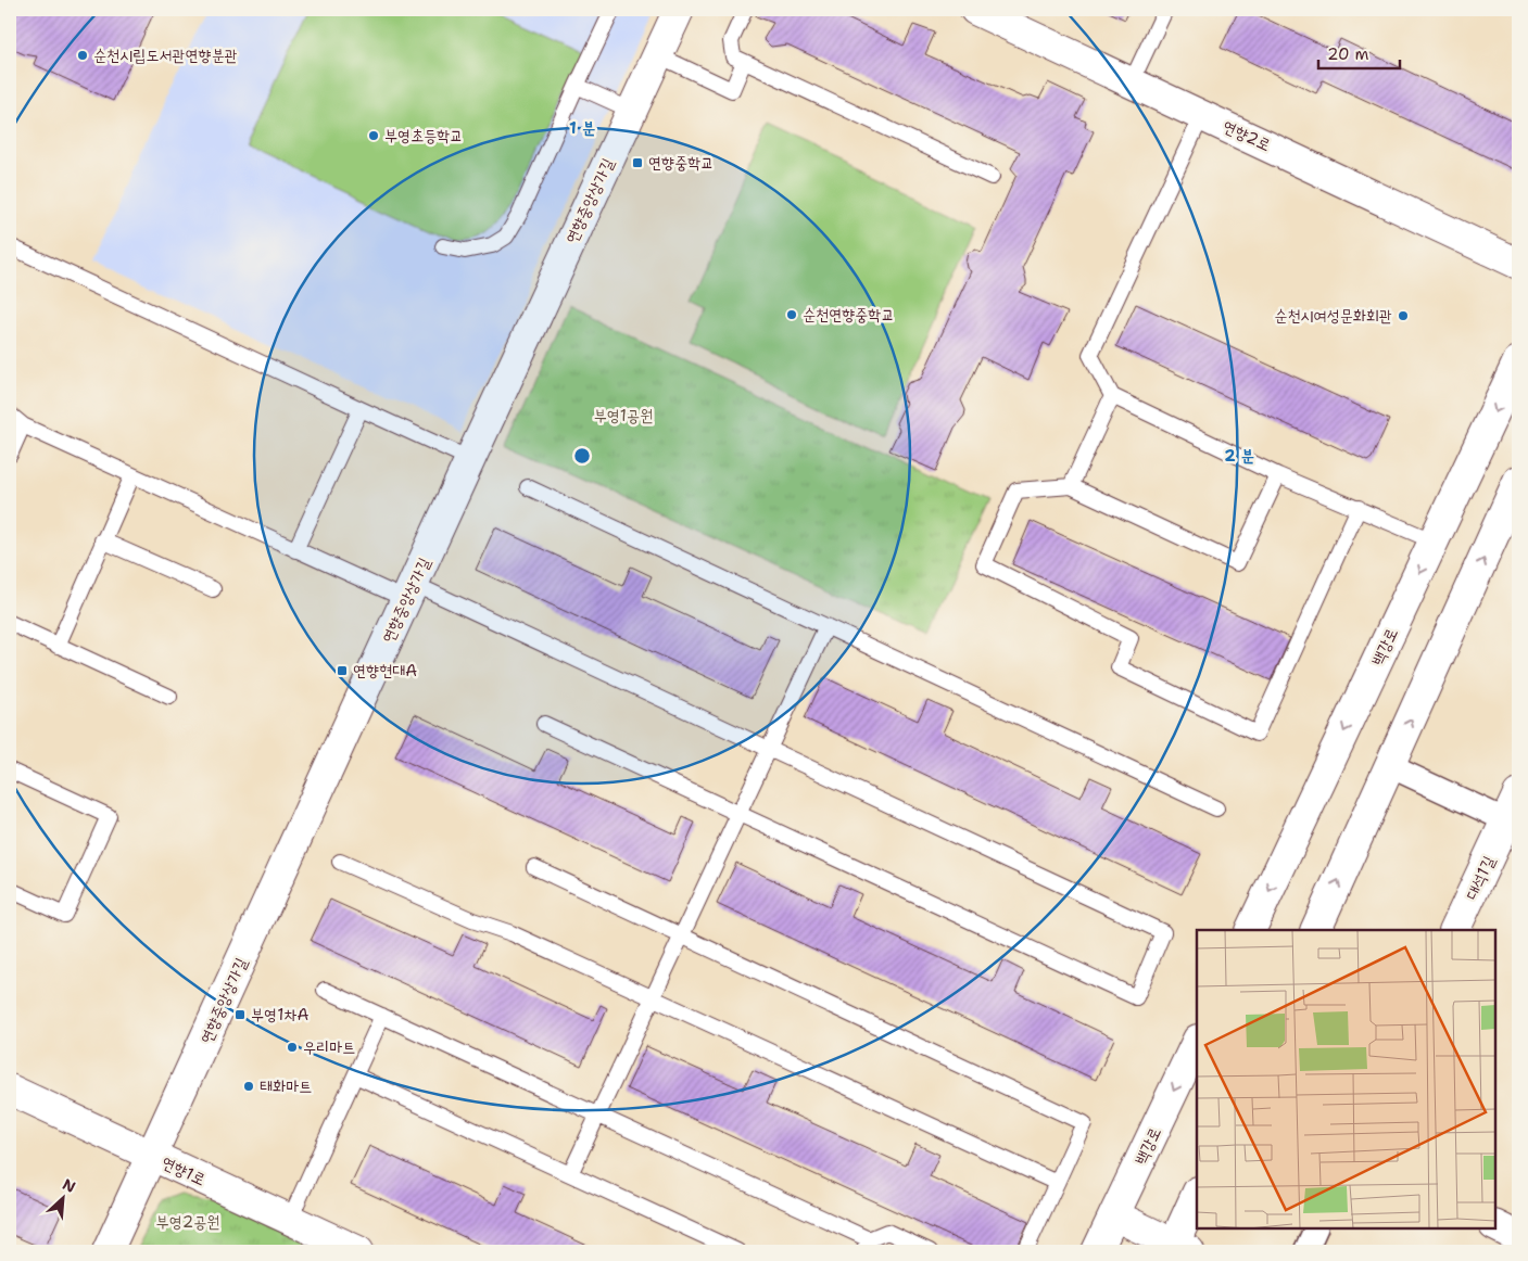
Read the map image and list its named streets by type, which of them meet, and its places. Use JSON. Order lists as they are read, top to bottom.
{
  "streets": {
    "street": [
      "연향2로",
      "연향중앙상가길",
      "백강로",
      "대석1길",
      "연향1로"
    ]
  },
  "crossings": [
    ["연향중앙상가길", "연향1로"]
  ],
  "parks": ["부영1공원", "부영2공원"],
  "places": {
    "other": [
      "순천시립도서관연향분관",
      "부영초등학교",
      "순천연향중학교",
      "순천시여성문화회관",
      "우리마트",
      "태화마트"
    ],
    "transit": ["연향중학교", "연향현대A", "부영1차A"]
  },
  "scale_bar": "20 m",
  "north": "top right",
  "rings": ["1 분", "2 분"]
}
